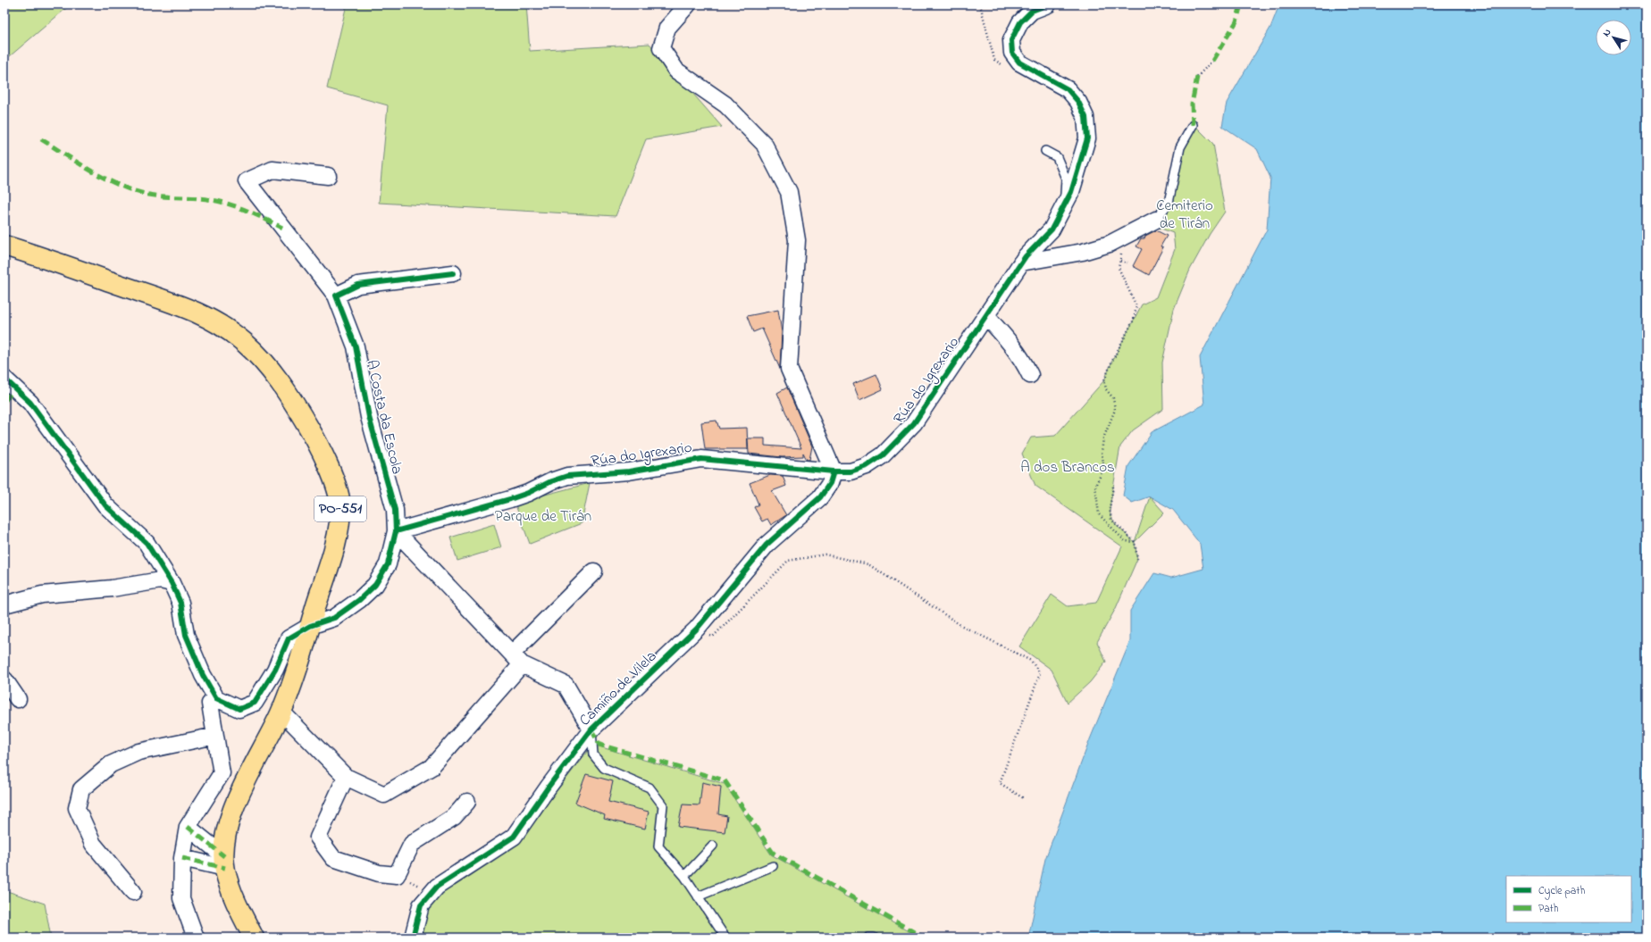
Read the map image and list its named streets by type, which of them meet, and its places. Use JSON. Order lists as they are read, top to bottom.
{
  "streets": {
    "main road": ["PO-551"],
    "street": ["Rúa do Igrexario", "A Costa da Escola", "Camiño de Vilela"]
  },
  "crossings": [
    ["Rúa do Igrexario", "A Costa da Escola"],
    ["Rúa do Igrexario", "Camiño de Vilela"],
    ["A Costa da Escola", "PO-551"]
  ],
  "parks": ["Cemiterio de Tirán", "A dos Brancos", "Parque de Tirán"],
  "legend": ["Cycle path", "Path"],
  "north": "top left"
}
